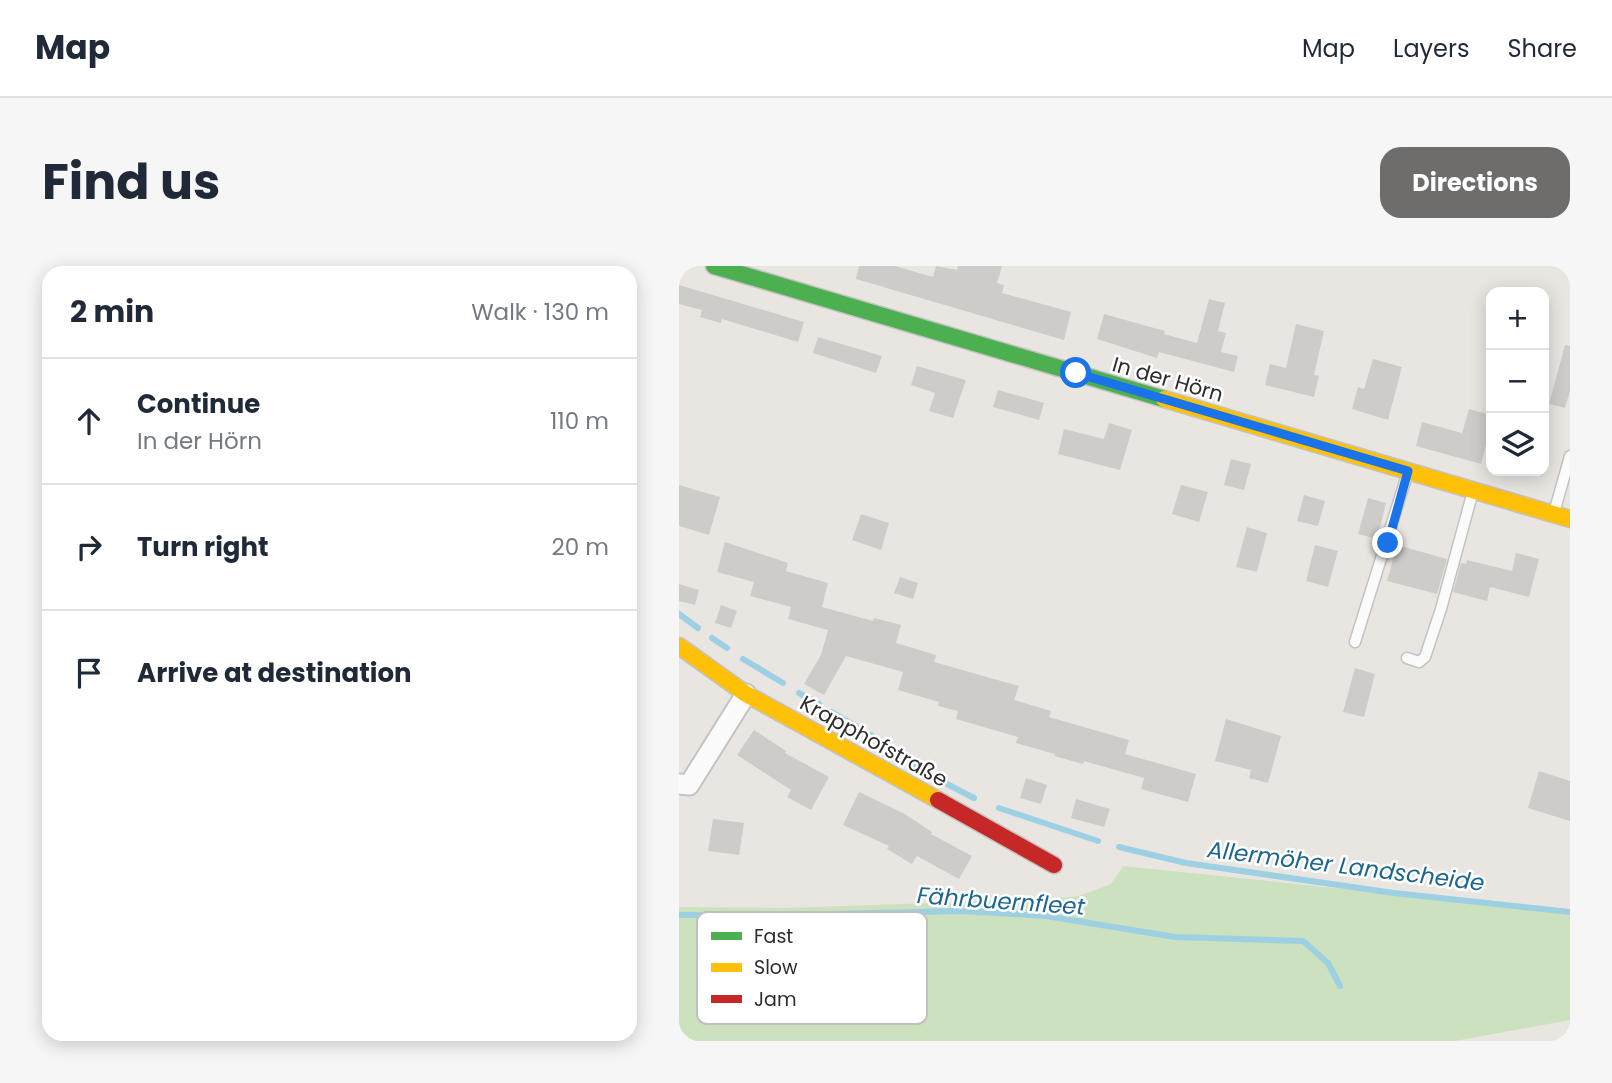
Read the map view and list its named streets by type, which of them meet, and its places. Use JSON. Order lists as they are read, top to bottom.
{
  "streets": {
    "street": ["In der Hörn", "Krapphofstraße"]
  },
  "water": ["Allermöher Landscheide", "Fährbuernfleet"],
  "legend": ["Fast", "Slow", "Jam"],
  "page": {
    "header": "Map",
    "nav": ["Map", "Layers", "Share"],
    "title": "Find us",
    "buttons": "Directions",
    "heading": ["2 min", "Walk · 130 m"],
    "map_buttons": ["+", "−"],
    "list": [
      ["Continue", "In der Hörn", "110 m"],
      ["Turn right", "20 m"],
      "Arrive at destination"
    ]
  }
}
